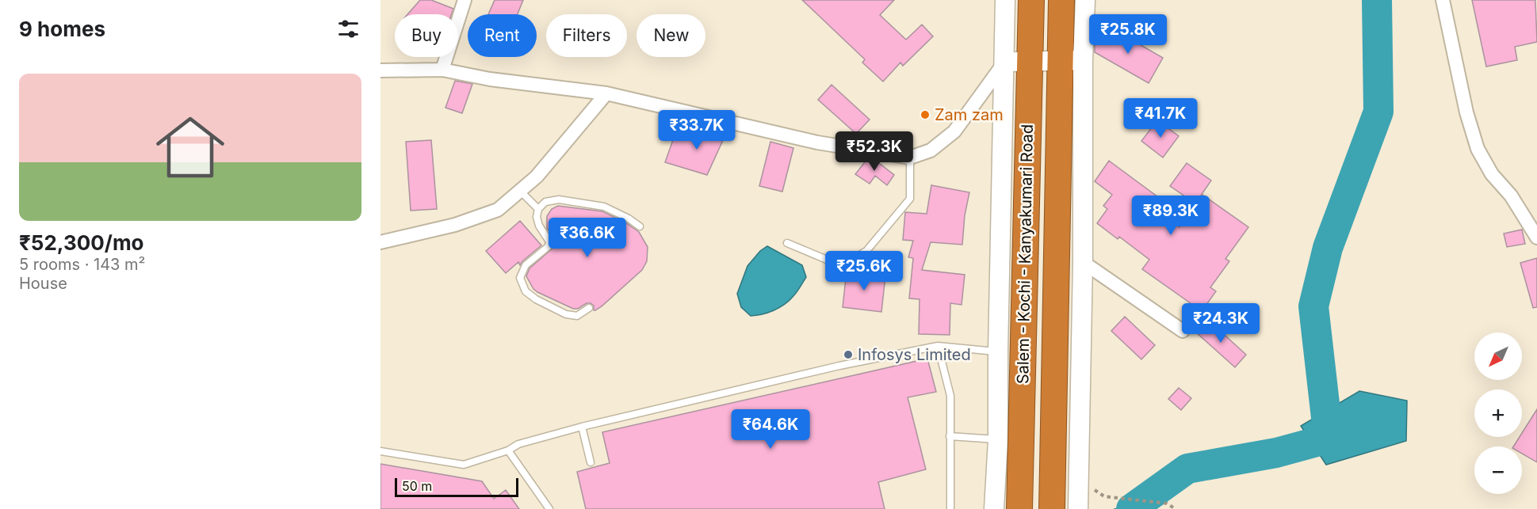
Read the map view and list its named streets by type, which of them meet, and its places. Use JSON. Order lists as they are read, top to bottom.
{
  "streets": {
    "highway": ["Salem - Kochi - Kanyakumari Road"]
  },
  "places": ["Zam zam", "Infosys Limited"],
  "scale_bar": "50 m",
  "north": "bottom left",
  "page": {
    "heading": "9 homes",
    "price": [
      "₹25.8K",
      "₹41.7K",
      "₹33.7K",
      "₹52.3K",
      "₹89.3K",
      "₹36.6K",
      "₹25.6K",
      "₹24.3K",
      "₹64.6K"
    ],
    "chip": [
      "Buy",
      "Rent",
      "Filters",
      "New"
    ],
    "list": [
      {
        "name": "₹52,300/mo",
        "note": "5 rooms · 143 m² · House"
      }
    ],
    "map_buttons": ["+", "−"],
    "scale": "50 m"
  }
}
